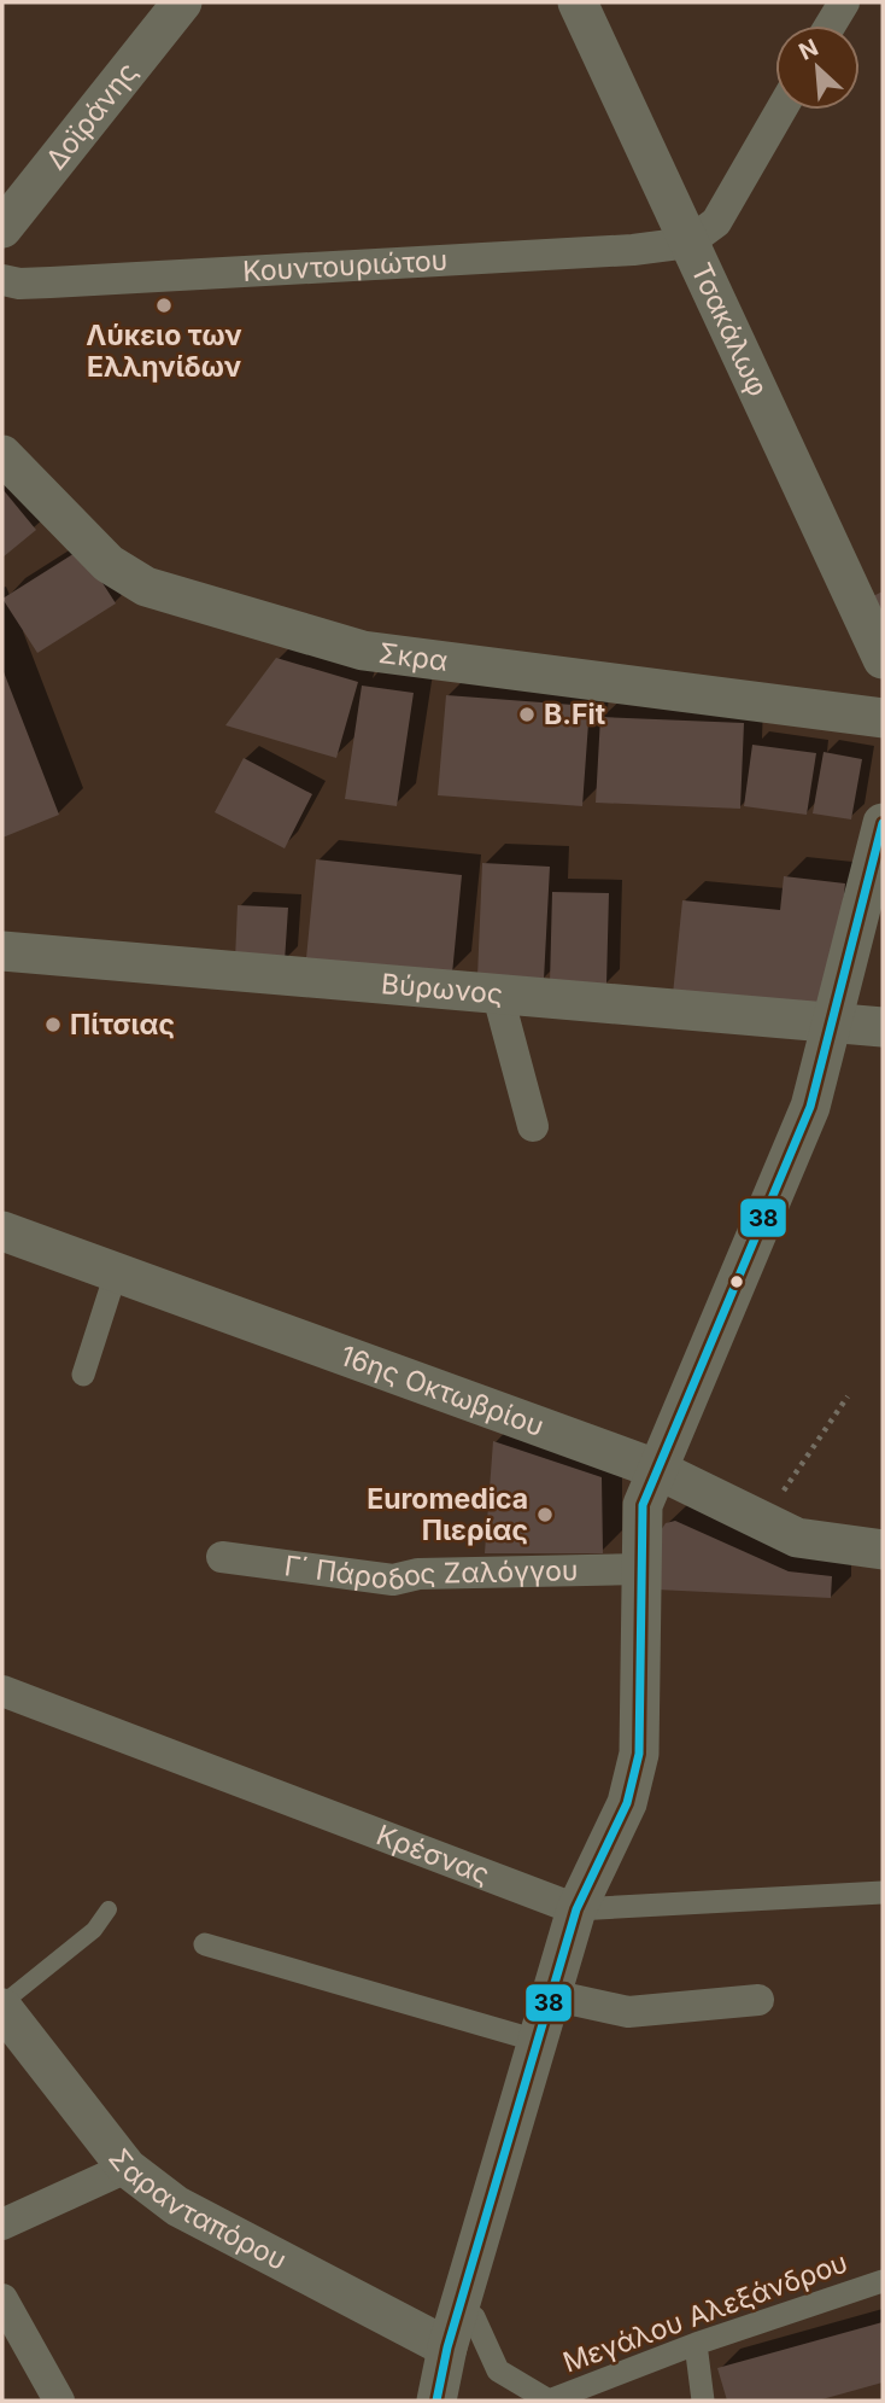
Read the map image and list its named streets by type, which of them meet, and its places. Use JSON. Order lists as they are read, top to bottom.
{
  "streets": {
    "street": [
      "Δοϊράνης",
      "Κουντουριώτου",
      "Τσακάλωφ",
      "Σκρα",
      "Βύρωνος",
      "16ης Οκτωβρίου",
      "Γ΄ Πάροδος Ζαλόγγου",
      "Κρέσνας",
      "Σαρανταπόρου",
      "Μεγάλου Αλεξάνδρου"
    ]
  },
  "crossings": [
    ["Κουντουριώτου", "Τσακάλωφ"]
  ],
  "places": [
    "Λύκειο των Ελληνίδων",
    "B.Fit",
    "Πίτσιας",
    "Euromedica Πιερίας"
  ],
  "lines": ["transit line 38"],
  "north": "top left"
}
